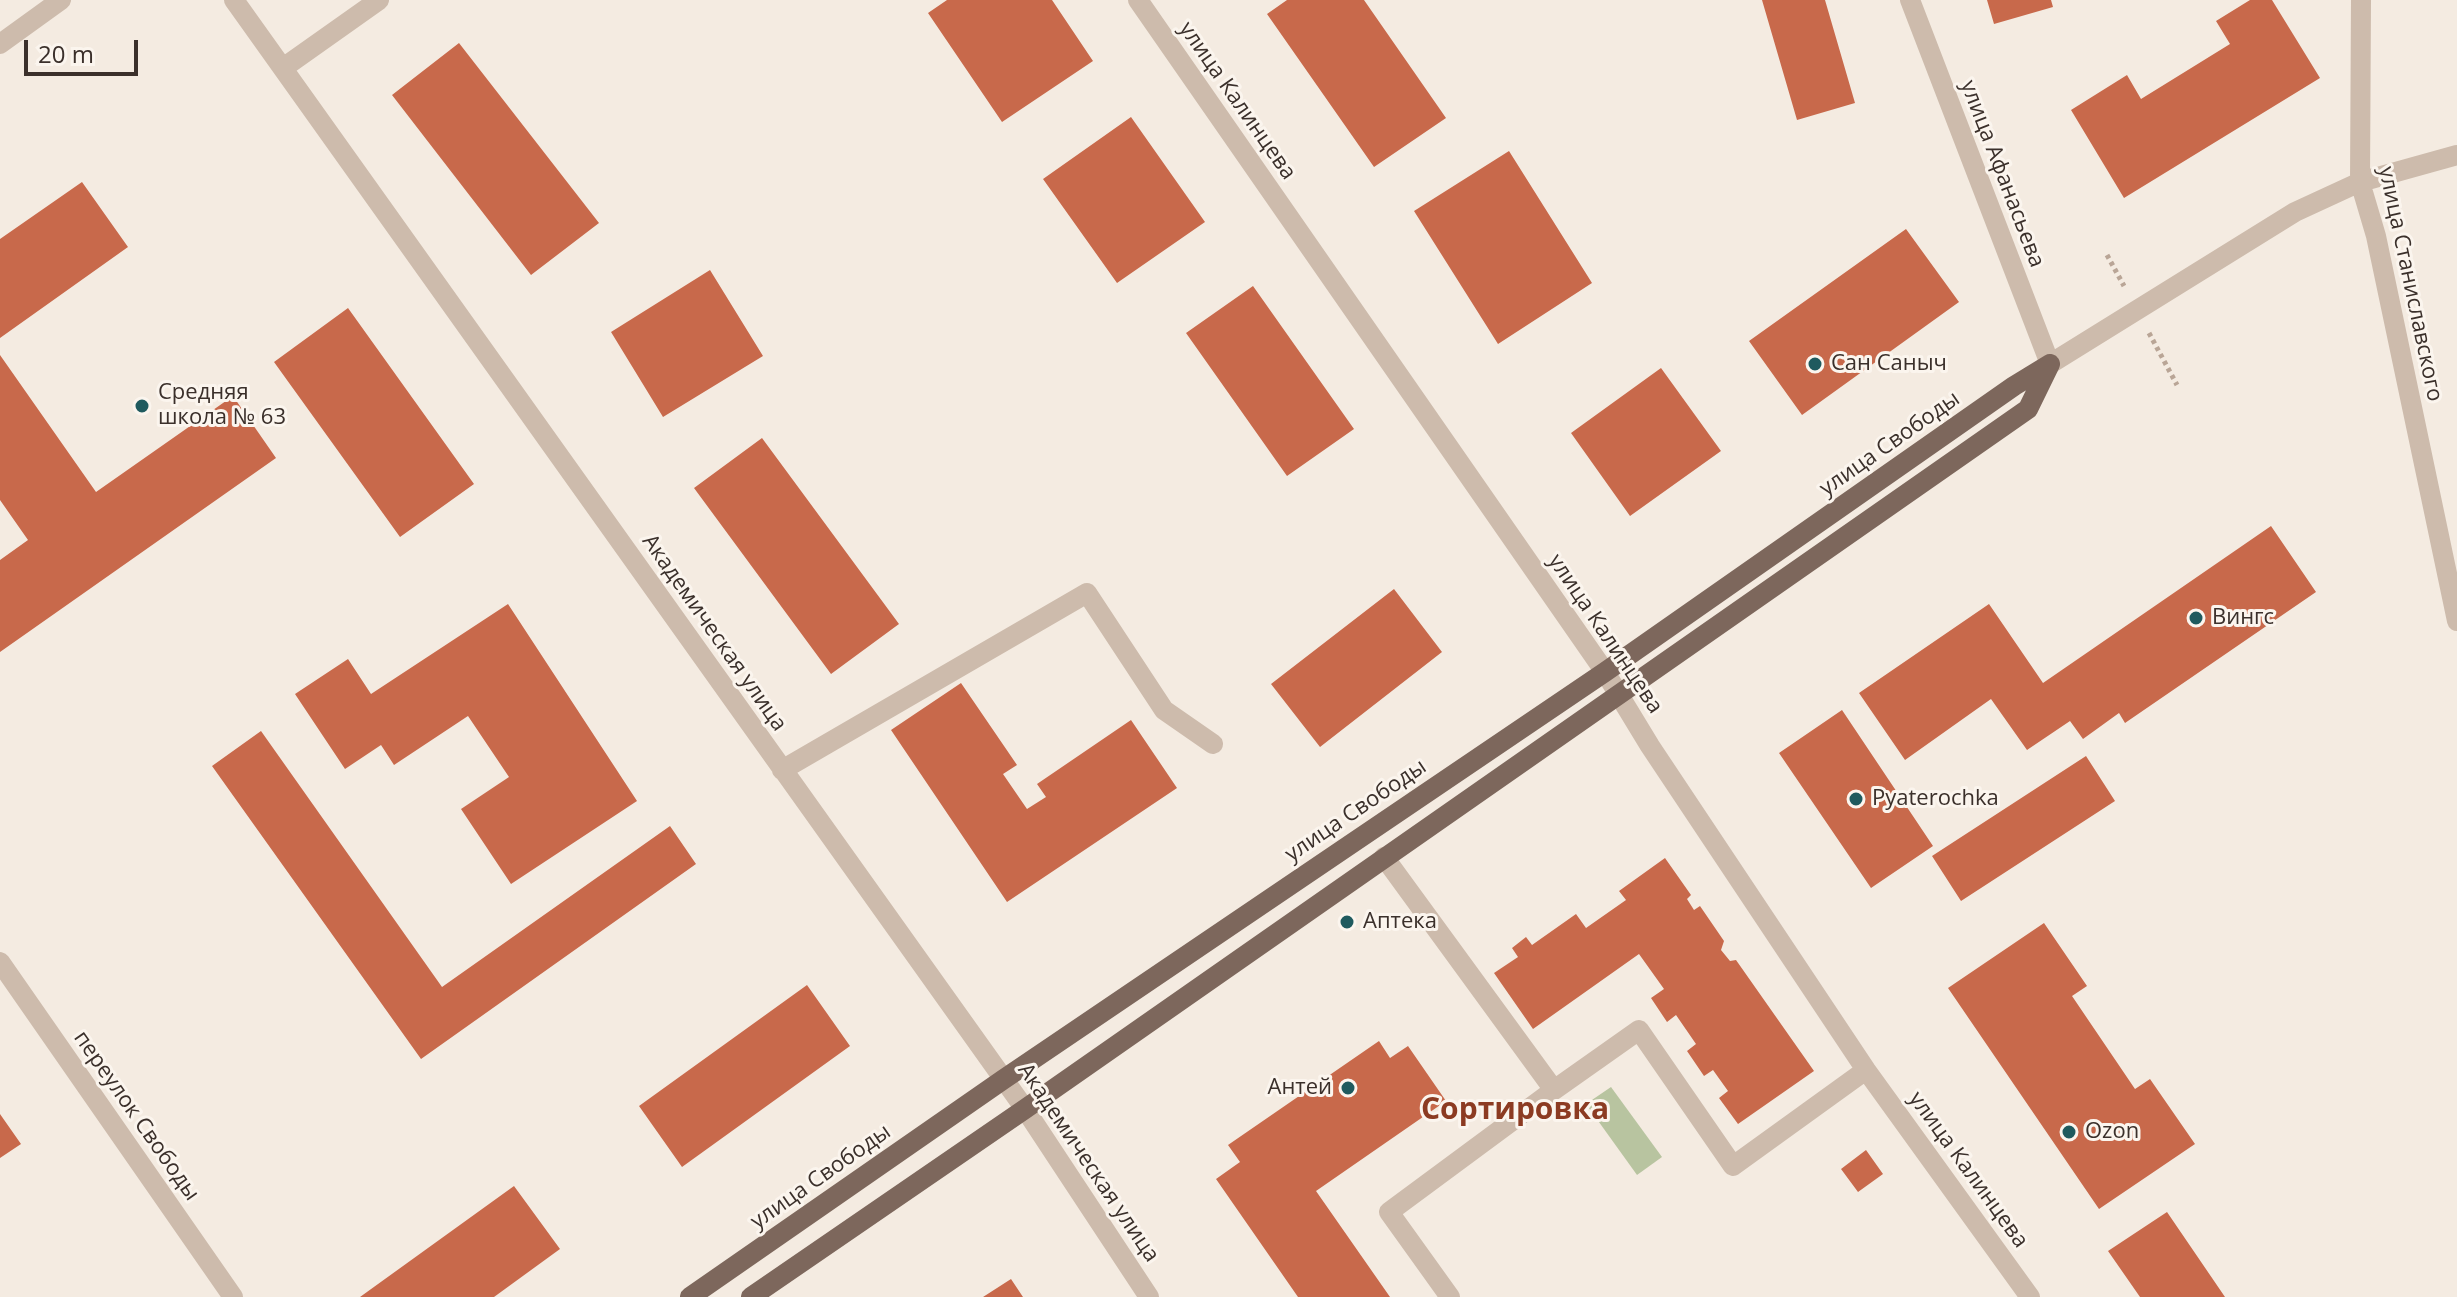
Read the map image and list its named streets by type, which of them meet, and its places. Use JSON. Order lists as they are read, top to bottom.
{
  "streets": {
    "main road": ["улица Свободы"],
    "street": [
      "улица Калинцева",
      "улица Афанасьева",
      "улица Станиславского",
      "Академическая улица",
      "переулок Свободы"
    ]
  },
  "crossings": [
    ["улица Калинцева", "улица Свободы"],
    ["улица Афанасьева", "улица Свободы"],
    ["улица Станиславского", "улица Свободы"],
    ["улица Свободы", "Академическая улица"]
  ],
  "districts": ["Сортировка"],
  "places": [
    "Сан Саныч",
    "Средняя школа № 63",
    "Вингс",
    "Pyaterochka",
    "Аптека",
    "Антей",
    "Ozon"
  ],
  "scale_bar": "20 m"
}
